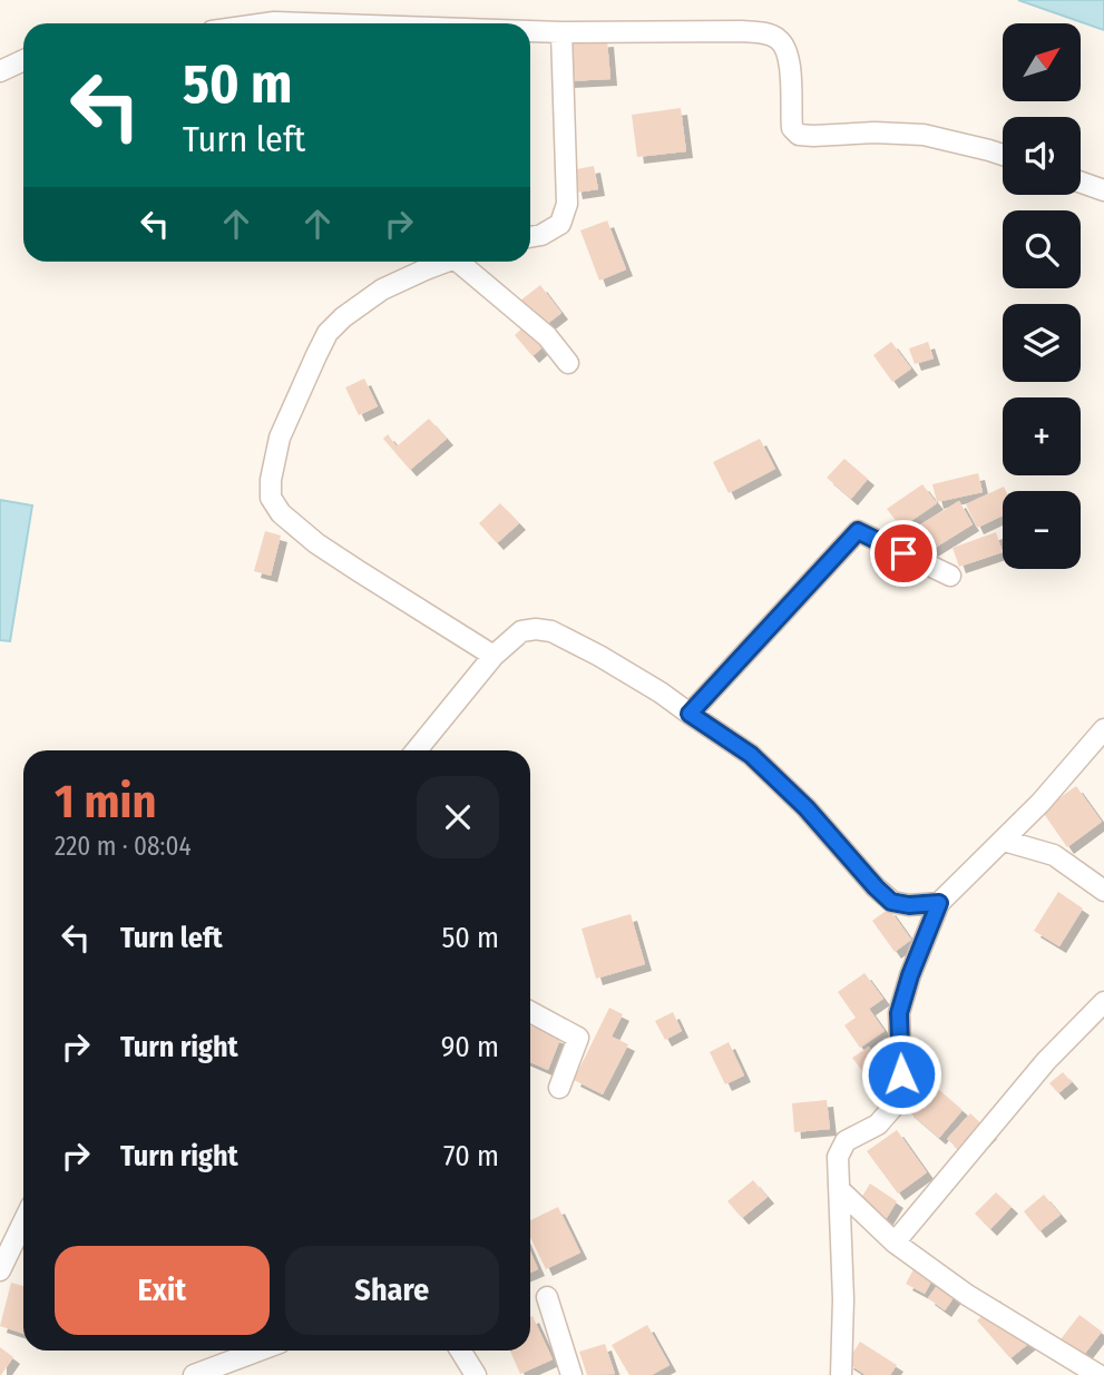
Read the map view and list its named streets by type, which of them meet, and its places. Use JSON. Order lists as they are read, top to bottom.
{
  "north": "top right",
  "page": {
    "map_buttons": ["+", "−"],
    "turn": ["50 m", "Turn left"],
    "heading": ["1 min", "220 m · 08:04"],
    "list": [
      {
        "name": "Turn left",
        "value": "50 m"
      },
      {
        "name": "Turn right",
        "value": "90 m"
      },
      {
        "name": "Turn right",
        "value": "70 m"
      }
    ],
    "buttons": ["Exit", "Share"]
  }
}
